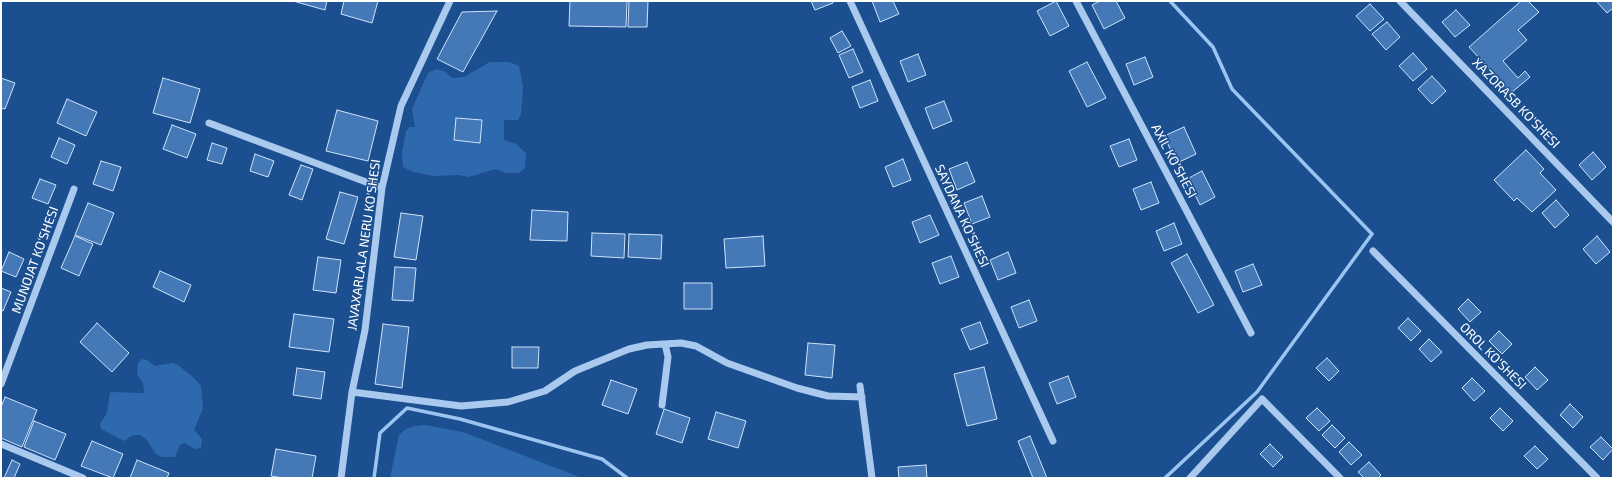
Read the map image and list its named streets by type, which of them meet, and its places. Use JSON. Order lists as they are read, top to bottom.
{
  "streets": {
    "street": [
      "XAZORASB KO'SHESI",
      "AXIL KO'SHESI",
      "SAYDANA KO'SHESI",
      "JAVAXARLALA NERU KO'SHESI",
      "MUNOJAT KO'SHESI",
      "OROL KO'SHESI"
    ]
  }
}
